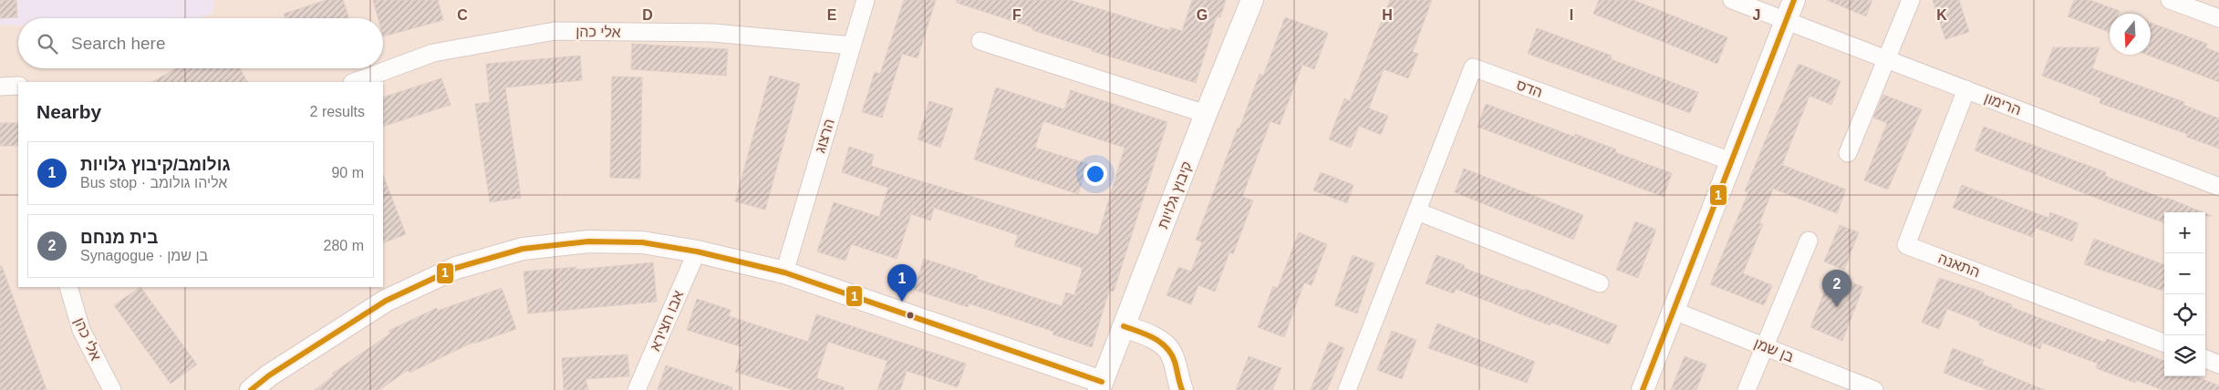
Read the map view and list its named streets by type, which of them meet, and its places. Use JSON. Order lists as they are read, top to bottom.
{
  "streets": {
    "street": [
      "אלי כהן",
      "הדס",
      "הרימון",
      "הרצוג",
      "קיבוץ גלויות",
      "התאנה",
      "אבו חצירא",
      "בן שמן"
    ]
  },
  "crossings": [
    ["אלי כהן", "הרצוג"],
    ["הרימון", "התאנה"]
  ],
  "lines": ["transit line 1"],
  "north": "bottom",
  "page": {
    "search": "Search here",
    "heading": ["Nearby", "2 results"],
    "list": [
      {
        "mark": "1",
        "name": "גולומב/קיבוץ גלויות",
        "note": "Bus stop · אליהו גולומב",
        "value": "90 m"
      },
      {
        "mark": "2",
        "name": "בית מנחם",
        "note": "Synagogue · בן שמן",
        "value": "280 m"
      }
    ],
    "map_buttons": ["+", "−"],
    "pins": ["1", "2"]
  },
  "grid": {
    "columns": [
      "C",
      "D",
      "E",
      "F",
      "G",
      "H",
      "I",
      "J",
      "K"
    ]
  }
}
